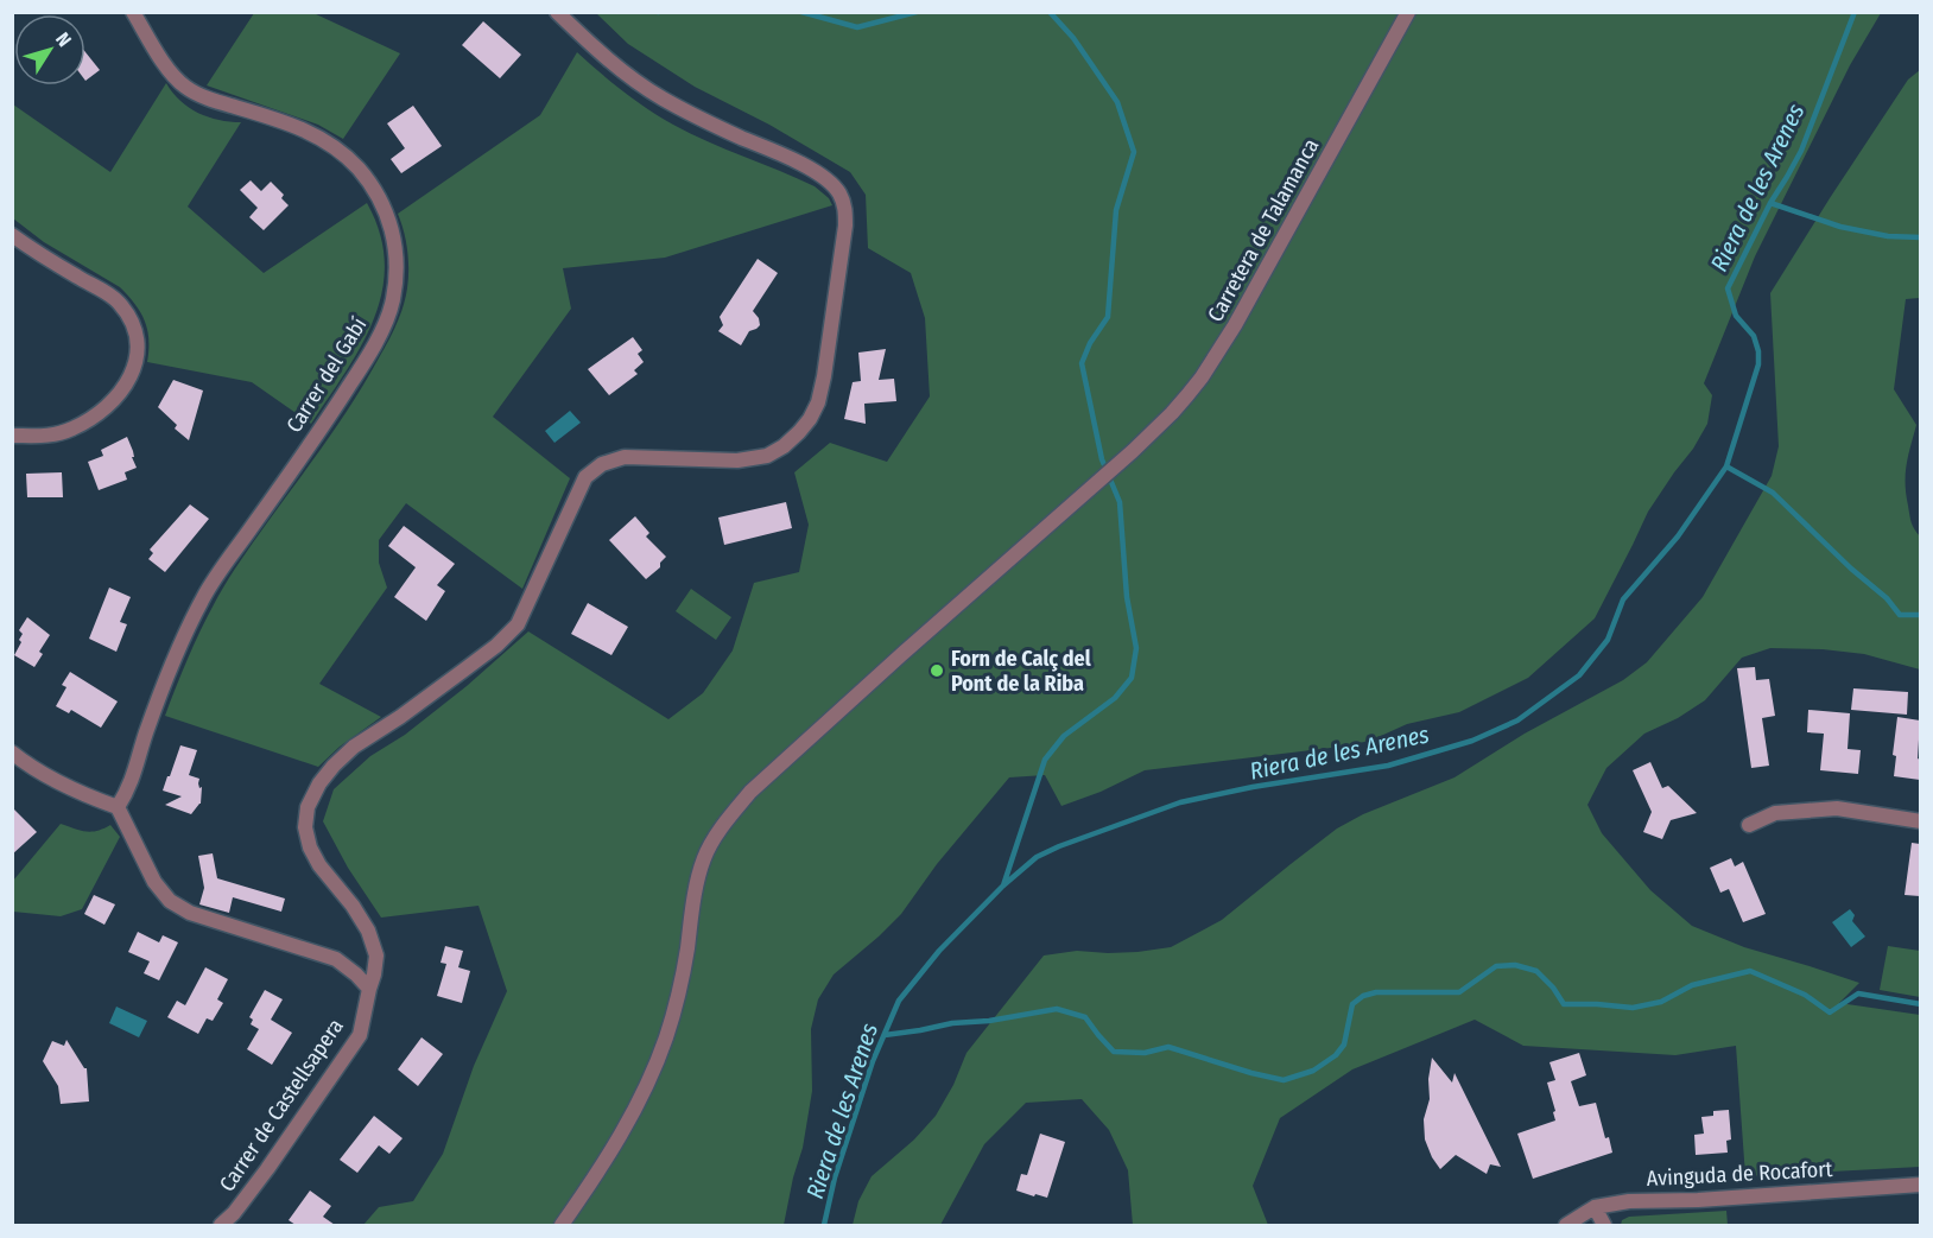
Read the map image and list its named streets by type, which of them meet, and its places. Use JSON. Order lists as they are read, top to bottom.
{
  "streets": {
    "street": [
      "Carretera de Talamanca",
      "Carrer del Gabí",
      "Carrer de Castellsapera",
      "Avinguda de Rocafort"
    ]
  },
  "water": ["Riera de les Arenes"],
  "places": ["Forn de Calç del Pont de la Riba"],
  "north": "top right"
}
